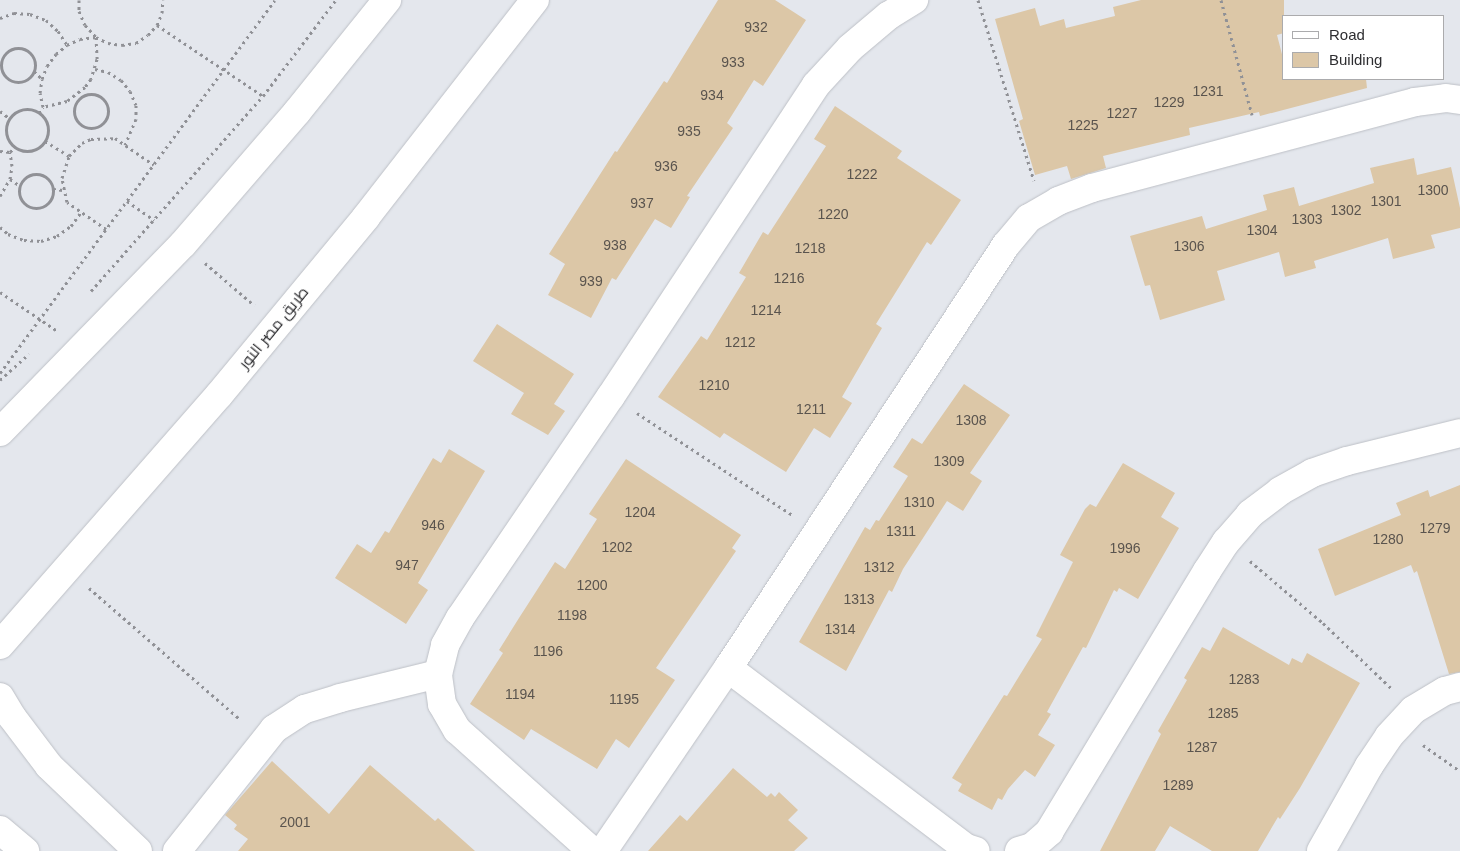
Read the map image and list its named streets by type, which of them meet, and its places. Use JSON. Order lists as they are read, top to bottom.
{
  "streets": {
    "street": ["طريق مصر النور"]
  },
  "house_numbers": [
    "932",
    "933",
    "1231",
    "934",
    "1229",
    "1227",
    "1225",
    "935",
    "936",
    "1222",
    "1300",
    "1301",
    "937",
    "1302",
    "1220",
    "1303",
    "1304",
    "938",
    "1306",
    "1218",
    "1216",
    "939",
    "1214",
    "1212",
    "1210",
    "1211",
    "1308",
    "1309",
    "1310",
    "1204",
    "946",
    "1279",
    "1311",
    "1280",
    "1202",
    "1996",
    "947",
    "1312",
    "1200",
    "1313",
    "1198",
    "1314",
    "1196",
    "1283",
    "1194",
    "1195",
    "1285",
    "1287",
    "1289",
    "2001"
  ],
  "legend": ["Road", "Building"]
}
